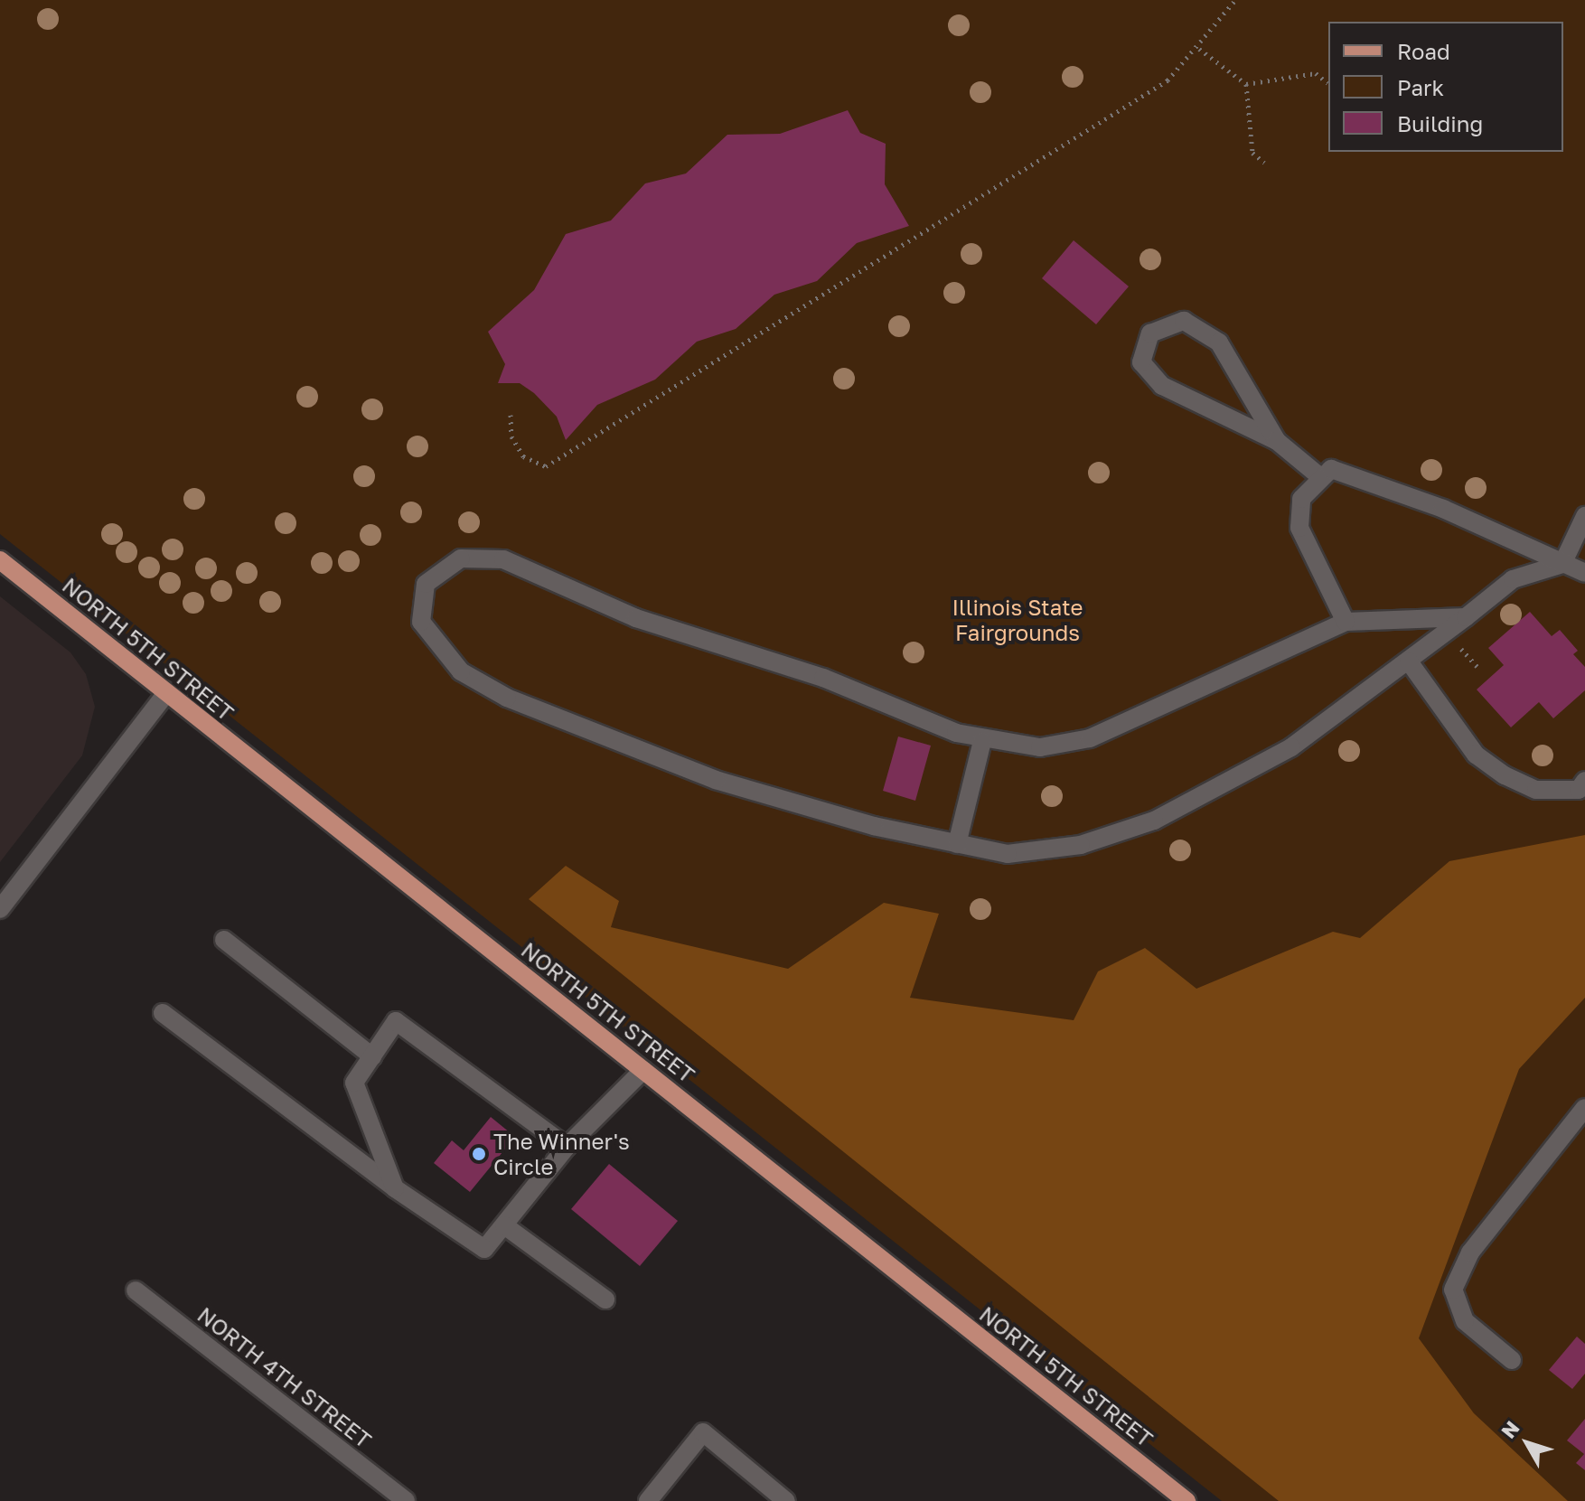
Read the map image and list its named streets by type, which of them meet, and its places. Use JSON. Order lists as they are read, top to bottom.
{
  "streets": {
    "main road": ["NORTH 5TH STREET"],
    "street": ["NORTH 4TH STREET"]
  },
  "parks": ["Illinois State Fairgrounds"],
  "places": ["The Winner's Circle"],
  "legend": ["Road", "Park", "Building"],
  "north": "top left"
}
